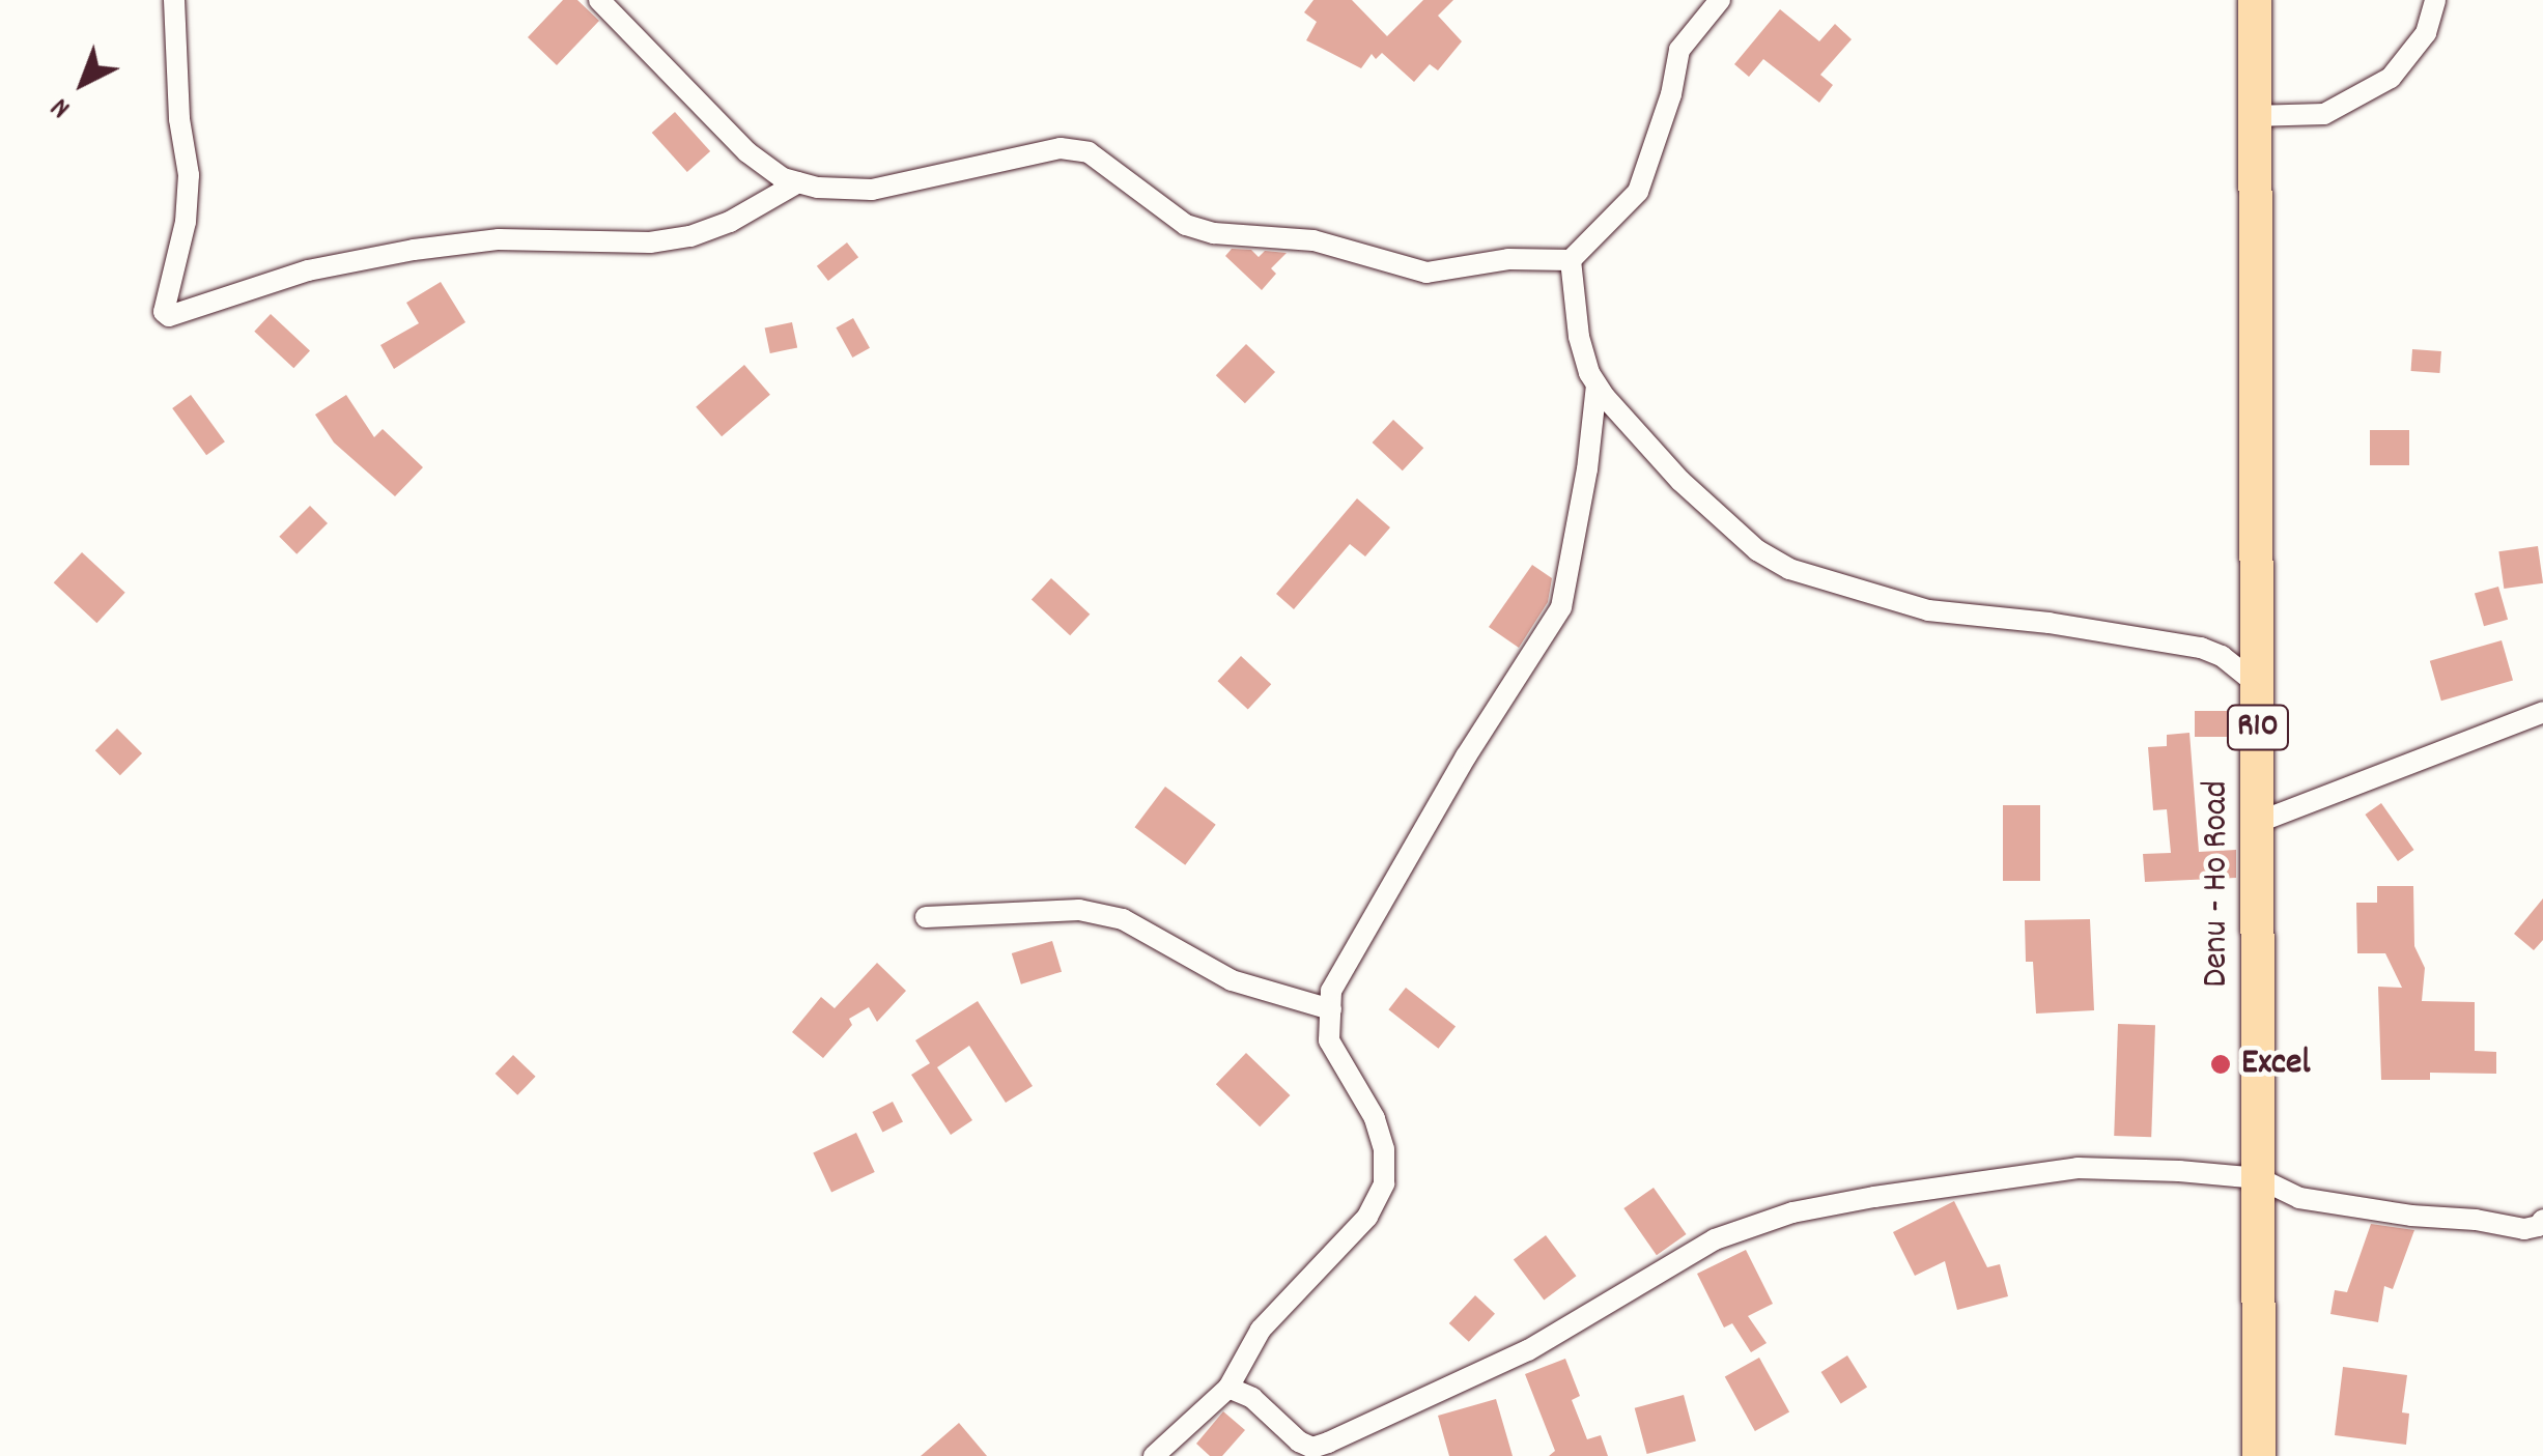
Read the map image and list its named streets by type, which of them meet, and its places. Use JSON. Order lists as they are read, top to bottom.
{
  "streets": {
    "main road": ["R10", "Denu - Ho Road"]
  },
  "places": ["Excel"],
  "north": "bottom left"
}
